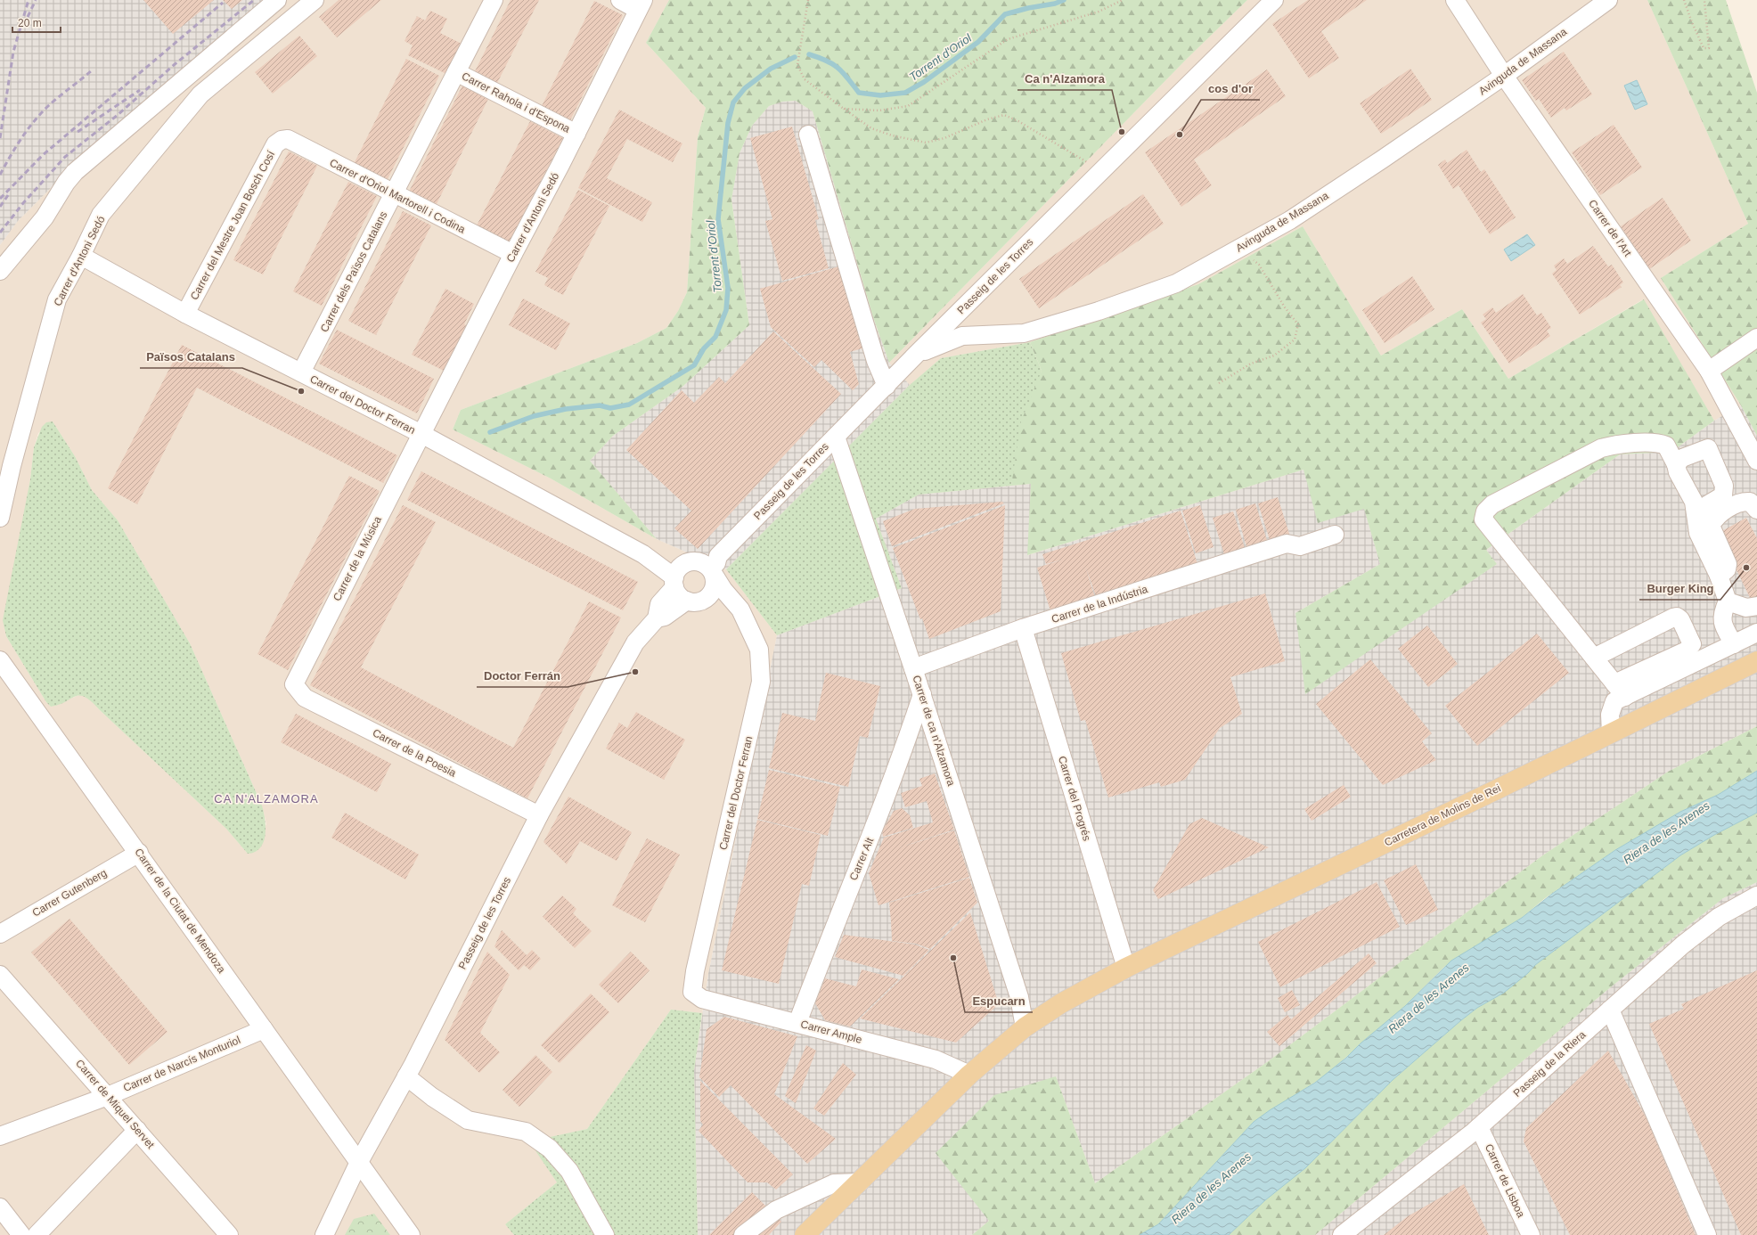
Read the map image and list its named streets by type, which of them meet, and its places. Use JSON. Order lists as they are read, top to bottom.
{
  "streets": {
    "main road": ["Carretera de Molins de Rei"],
    "street": [
      "Avinguda de Massana",
      "Carrer Rahola i d'Espona",
      "Carrer d'Oriol Martorell i Codina",
      "Carrer d'Antoni Sedó",
      "Carrer del Mestre Joan Bosch Cosí",
      "Carrer de l'Art",
      "Carrer dels Països Catalans",
      "Passeig de les Torres",
      "Carrer del Doctor Ferran",
      "Carrer de la Música",
      "Carrer de la Indústria",
      "Carrer de ca n'Alzamora",
      "Carrer de la Poesia",
      "Carrer del Progrés",
      "Carrer Alt",
      "Carrer Gutenberg",
      "Carrer de la Ciutat de Mendoza",
      "Carrer Ample",
      "Carrer de Narcís Monturiol",
      "Passeig de la Riera",
      "Carrer de Miquel Servet",
      "Carrer de Lisboa"
    ]
  },
  "crossings": [
    ["Avinguda de Massana", "Carrer de l'Art"],
    ["Avinguda de Massana", "Passeig de les Torres"],
    ["Carrer Rahola i d'Espona", "Carrer d'Antoni Sedó"],
    ["Carrer Rahola i d'Espona", "Carrer dels Països Catalans"],
    ["Carrer d'Oriol Martorell i Codina", "Carrer d'Antoni Sedó"],
    ["Carrer d'Oriol Martorell i Codina", "Carrer del Mestre Joan Bosch Cosí"],
    ["Carrer d'Oriol Martorell i Codina", "Carrer dels Països Catalans"],
    ["Carrer d'Antoni Sedó", "Carrer del Doctor Ferran"],
    ["Carrer d'Antoni Sedó", "Carrer de la Música"],
    ["Carrer del Mestre Joan Bosch Cosí", "Carrer del Doctor Ferran"],
    ["Carrer dels Països Catalans", "Carrer del Doctor Ferran"],
    ["Passeig de les Torres", "Carrer del Doctor Ferran"],
    ["Passeig de les Torres", "Carrer de ca n'Alzamora"],
    ["Passeig de les Torres", "Carrer de la Poesia"],
    ["Passeig de les Torres", "Carrer de la Ciutat de Mendoza"],
    ["Carrer del Doctor Ferran", "Carrer de la Música"],
    ["Carrer del Doctor Ferran", "Carrer Ample"],
    ["Carrer de la Música", "Carrer de la Poesia"],
    ["Carrer de la Indústria", "Carrer de ca n'Alzamora"],
    ["Carrer de la Indústria", "Carrer del Progrés"],
    ["Carrer de ca n'Alzamora", "Carretera de Molins de Rei"],
    ["Carrer de ca n'Alzamora", "Carrer Alt"],
    ["Carrer del Progrés", "Carretera de Molins de Rei"],
    ["Carretera de Molins de Rei", "Carrer Ample"],
    ["Carrer Alt", "Carrer Ample"],
    ["Carrer Gutenberg", "Carrer de la Ciutat de Mendoza"],
    ["Carrer de la Ciutat de Mendoza", "Carrer de Narcís Monturiol"],
    ["Carrer de Narcís Monturiol", "Carrer de Miquel Servet"],
    ["Passeig de la Riera", "Carrer de Lisboa"]
  ],
  "districts": ["CA N'ALZAMORA"],
  "water": ["Torrent d'Oriol", "Riera de les Arenes"],
  "places": [
    "Ca n'Alzamora",
    "cos d'or",
    "Països Catalans",
    "Burger King",
    "Doctor Ferrán",
    "Espucarn"
  ],
  "scale_bar": "20 m"
}
